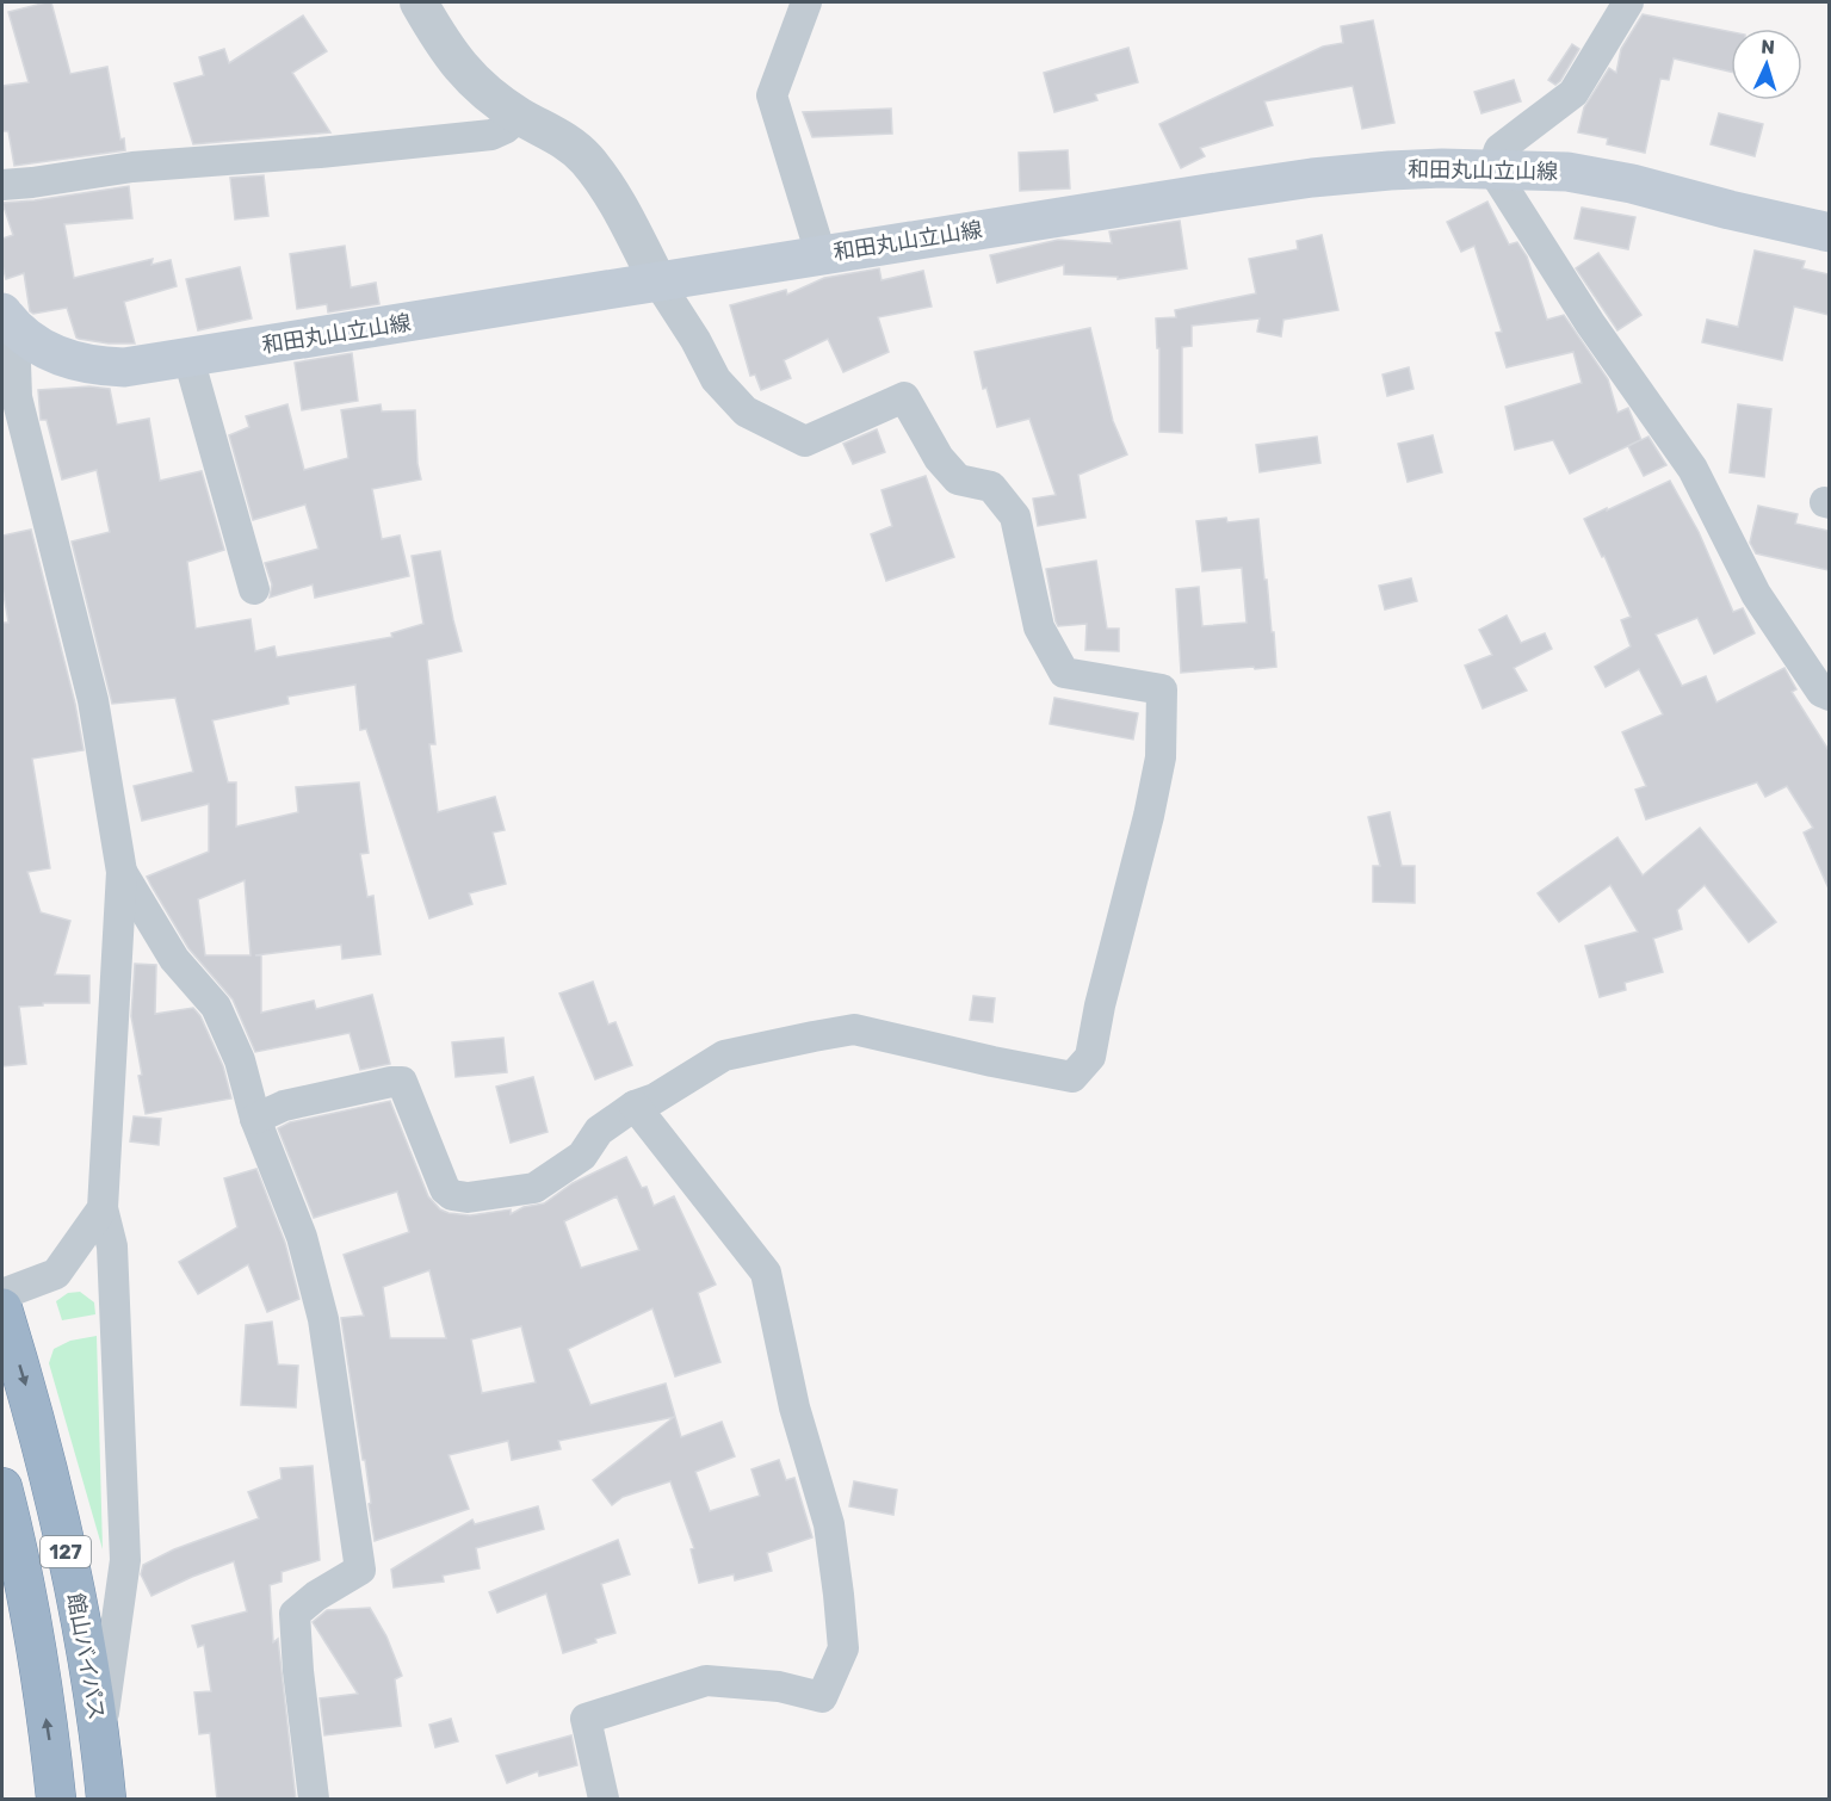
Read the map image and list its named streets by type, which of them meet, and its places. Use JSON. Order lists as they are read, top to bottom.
{
  "streets": {
    "highway": ["127", "館山バイパス"],
    "main road": ["和田丸山立山線"]
  },
  "north": "top"
}
